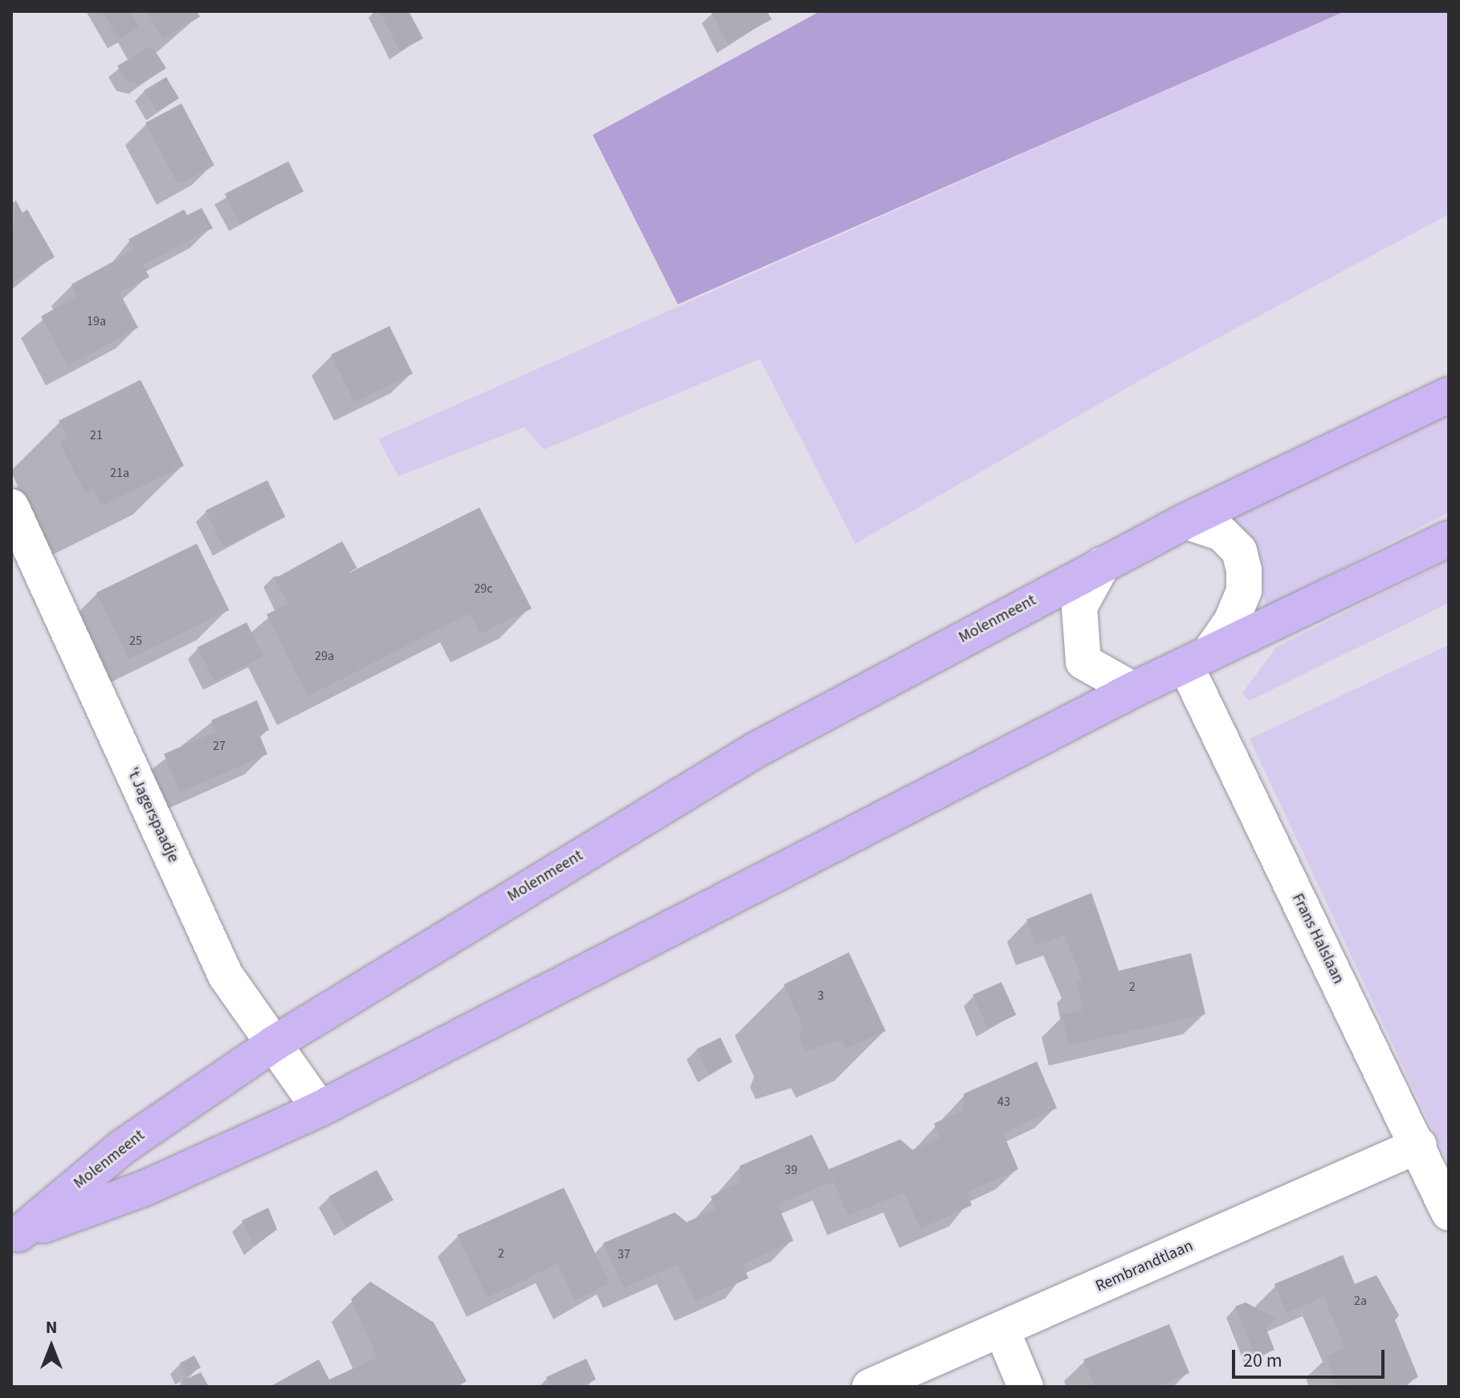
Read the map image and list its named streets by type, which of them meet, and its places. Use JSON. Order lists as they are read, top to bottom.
{
  "streets": {
    "main road": ["Molenmeent"],
    "street": ["'t Jagerspaadje", "Frans Halslaan", "Rembrandtlaan"]
  },
  "crossings": [
    ["Molenmeent", "'t Jagerspaadje"],
    ["Molenmeent", "Frans Halslaan"],
    ["Frans Halslaan", "Rembrandtlaan"]
  ],
  "house_numbers": [
    "19a",
    "21",
    "21a",
    "29c",
    "25",
    "29a",
    "27",
    "2",
    "3",
    "43",
    "39",
    "2",
    "37",
    "2a"
  ],
  "scale_bar": "20 m",
  "north": "top"
}
